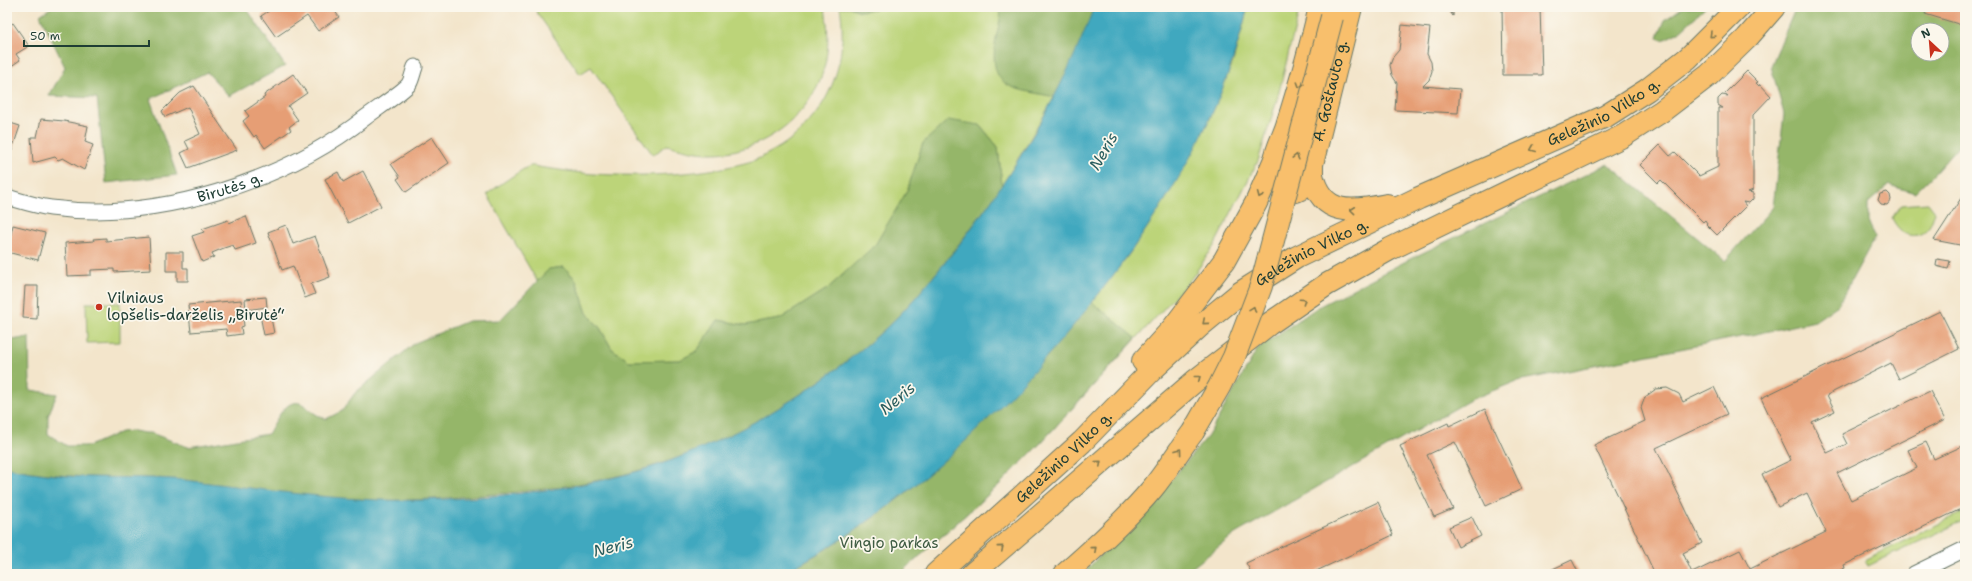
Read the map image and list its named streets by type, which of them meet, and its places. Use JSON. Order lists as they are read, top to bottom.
{
  "streets": {
    "main road": ["A. Goštauto g.", "Geležinio Vilko g."],
    "street": ["Birutės g."]
  },
  "crossings": [
    ["A. Goštauto g.", "Geležinio Vilko g."]
  ],
  "water": ["Neris"],
  "parks": ["Vingio parkas"],
  "places": ["Vilniaus lopšelis-darželis „Birutė“"],
  "scale_bar": "50 m",
  "north": "top left"
}
